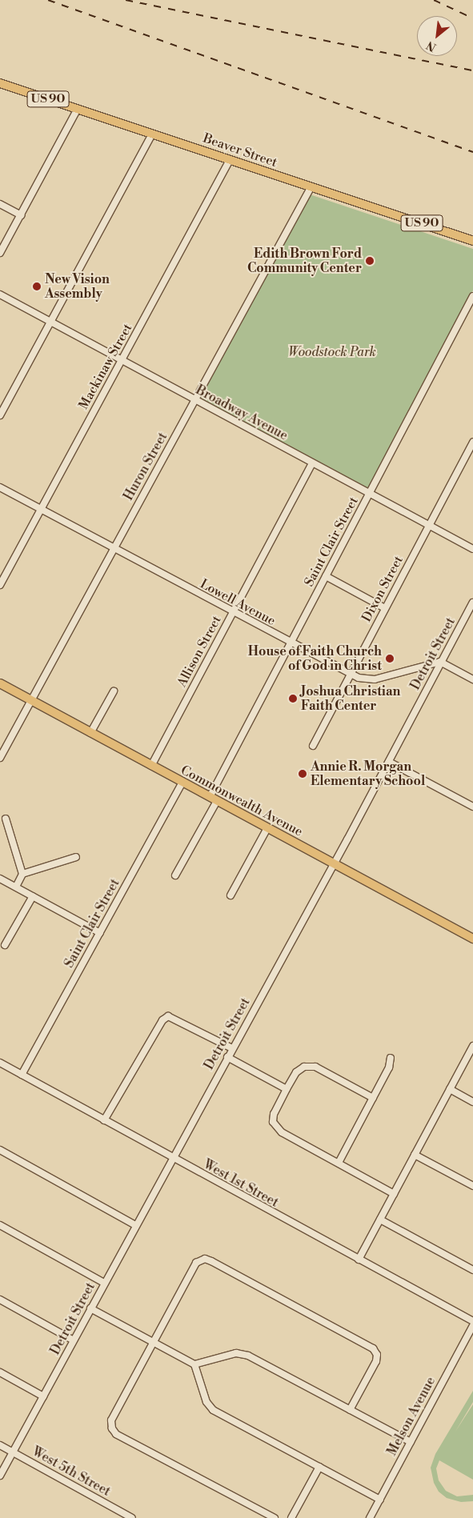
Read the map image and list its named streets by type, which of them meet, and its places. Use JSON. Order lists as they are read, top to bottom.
{
  "streets": {
    "main road": ["US 90", "Beaver Street", "Commonwealth Avenue"],
    "street": [
      "Mackinaw Street",
      "Broadway Avenue",
      "Huron Street",
      "Saint Clair Street",
      "Dixon Street",
      "Lowell Avenue",
      "Allison Street",
      "Detroit Street",
      "West 1st Street",
      "Melson Avenue",
      "West 5th Street"
    ]
  },
  "crossings": [
    ["Beaver Street", "Mackinaw Street"],
    ["Beaver Street", "Huron Street"],
    ["Mackinaw Street", "Broadway Avenue"],
    ["Mackinaw Street", "Lowell Avenue"],
    ["Broadway Avenue", "Huron Street"],
    ["Broadway Avenue", "Saint Clair Street"],
    ["Broadway Avenue", "Dixon Street"],
    ["Broadway Avenue", "Allison Street"],
    ["Huron Street", "Lowell Avenue"],
    ["Huron Street", "Commonwealth Avenue"],
    ["Saint Clair Street", "Lowell Avenue"],
    ["Saint Clair Street", "Commonwealth Avenue"],
    ["Saint Clair Street", "West 1st Street"],
    ["Dixon Street", "Lowell Avenue"],
    ["Lowell Avenue", "Allison Street"],
    ["Lowell Avenue", "Detroit Street"],
    ["Allison Street", "Commonwealth Avenue"],
    ["Detroit Street", "Commonwealth Avenue"],
    ["Detroit Street", "West 1st Street"],
    ["Detroit Street", "West 5th Street"]
  ],
  "parks": ["Woodstock Park"],
  "places": [
    "Edith Brown Ford Community Center",
    "New Vision Assembly",
    "House of Faith Church of God in Christ",
    "Joshua Christian Faith Center",
    "Annie R. Morgan Elementary School"
  ],
  "north": "bottom left"
}
